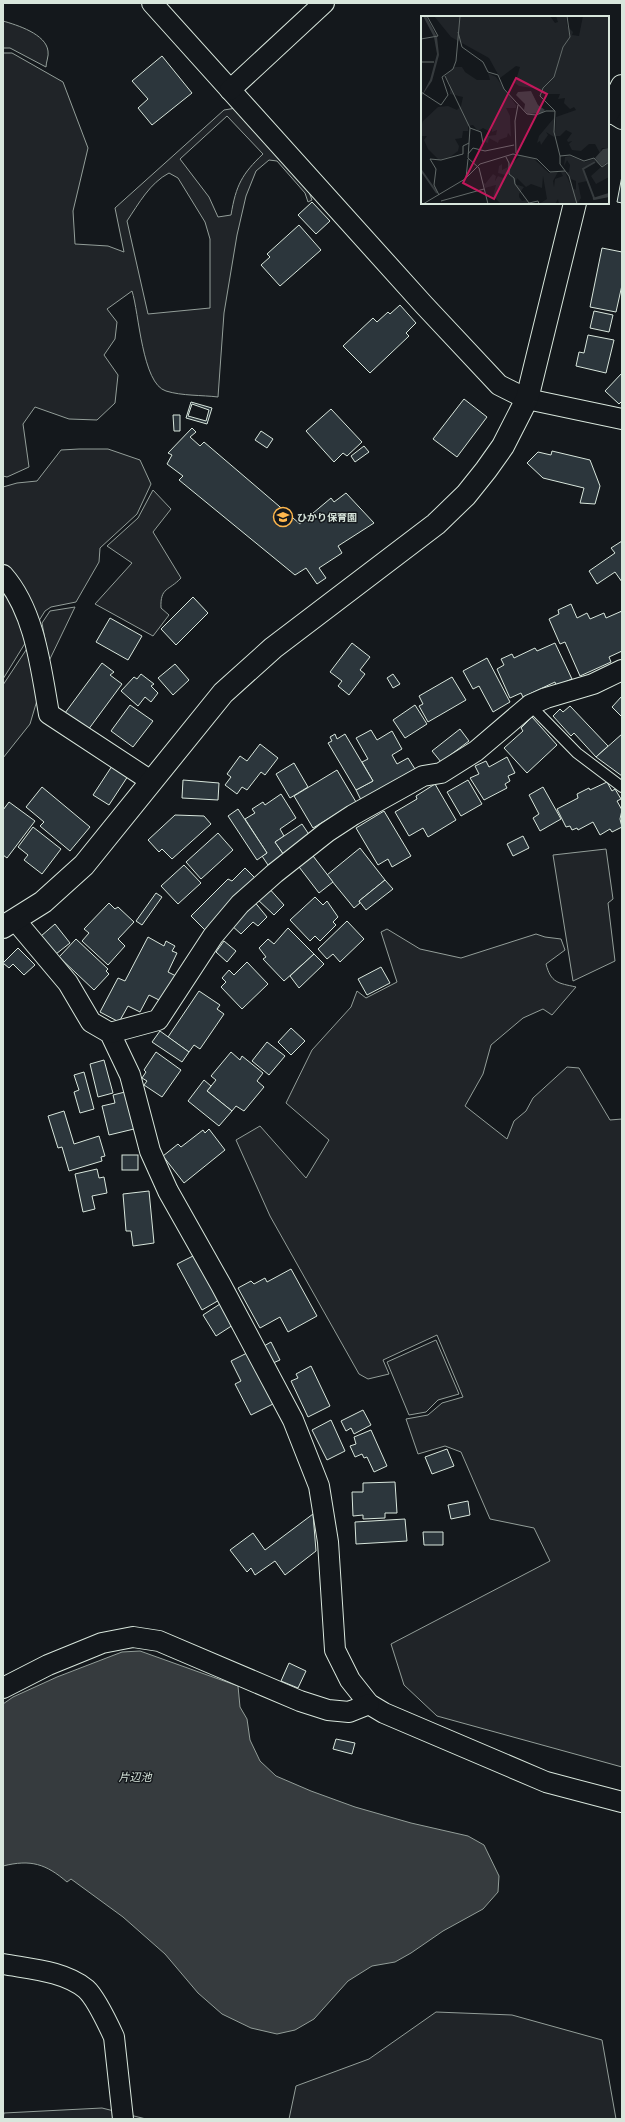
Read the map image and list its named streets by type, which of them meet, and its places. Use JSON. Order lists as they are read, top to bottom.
{
  "water": ["片辺池"],
  "places": {
    "school or university": ["ひかり保育園"]
  }
}
